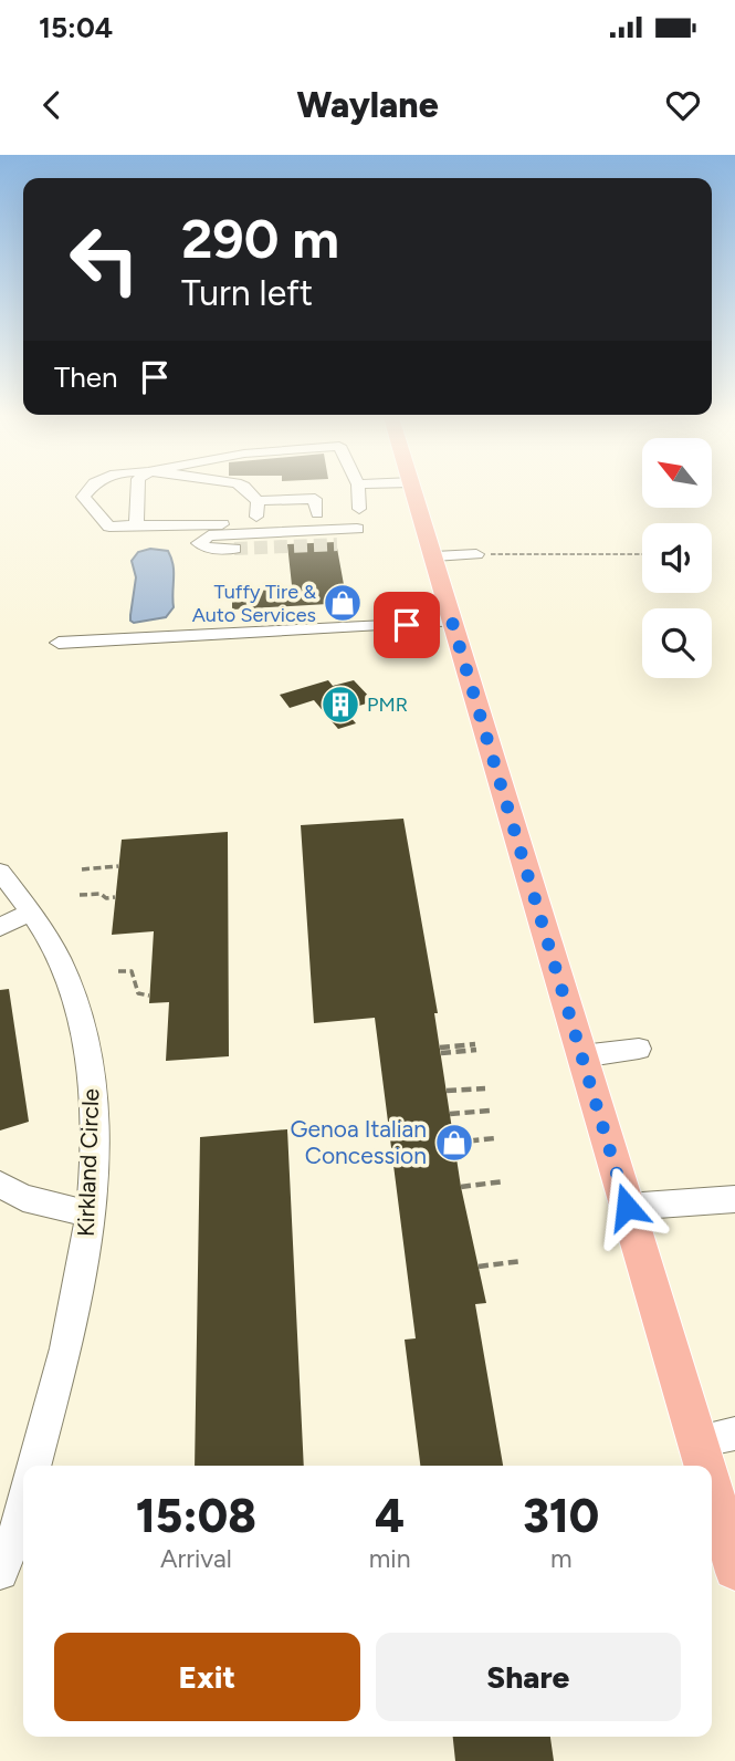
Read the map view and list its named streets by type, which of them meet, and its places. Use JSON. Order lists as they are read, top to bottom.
{
  "streets": {
    "street": ["Kirkland Circle"]
  },
  "places": {
    "shop": ["Tuffy Tire & Auto Services", "Genoa Italian Concession"],
    "building": ["PMR"]
  },
  "north": "top left",
  "page": {
    "status": "15:04",
    "header": "Waylane",
    "turn": ["290 m", "Turn left"],
    "then": "Then",
    "eta": [
      "15:08",
      "Arrival",
      "4",
      "min",
      "310",
      "m"
    ],
    "buttons": ["Exit", "Share"]
  }
}
